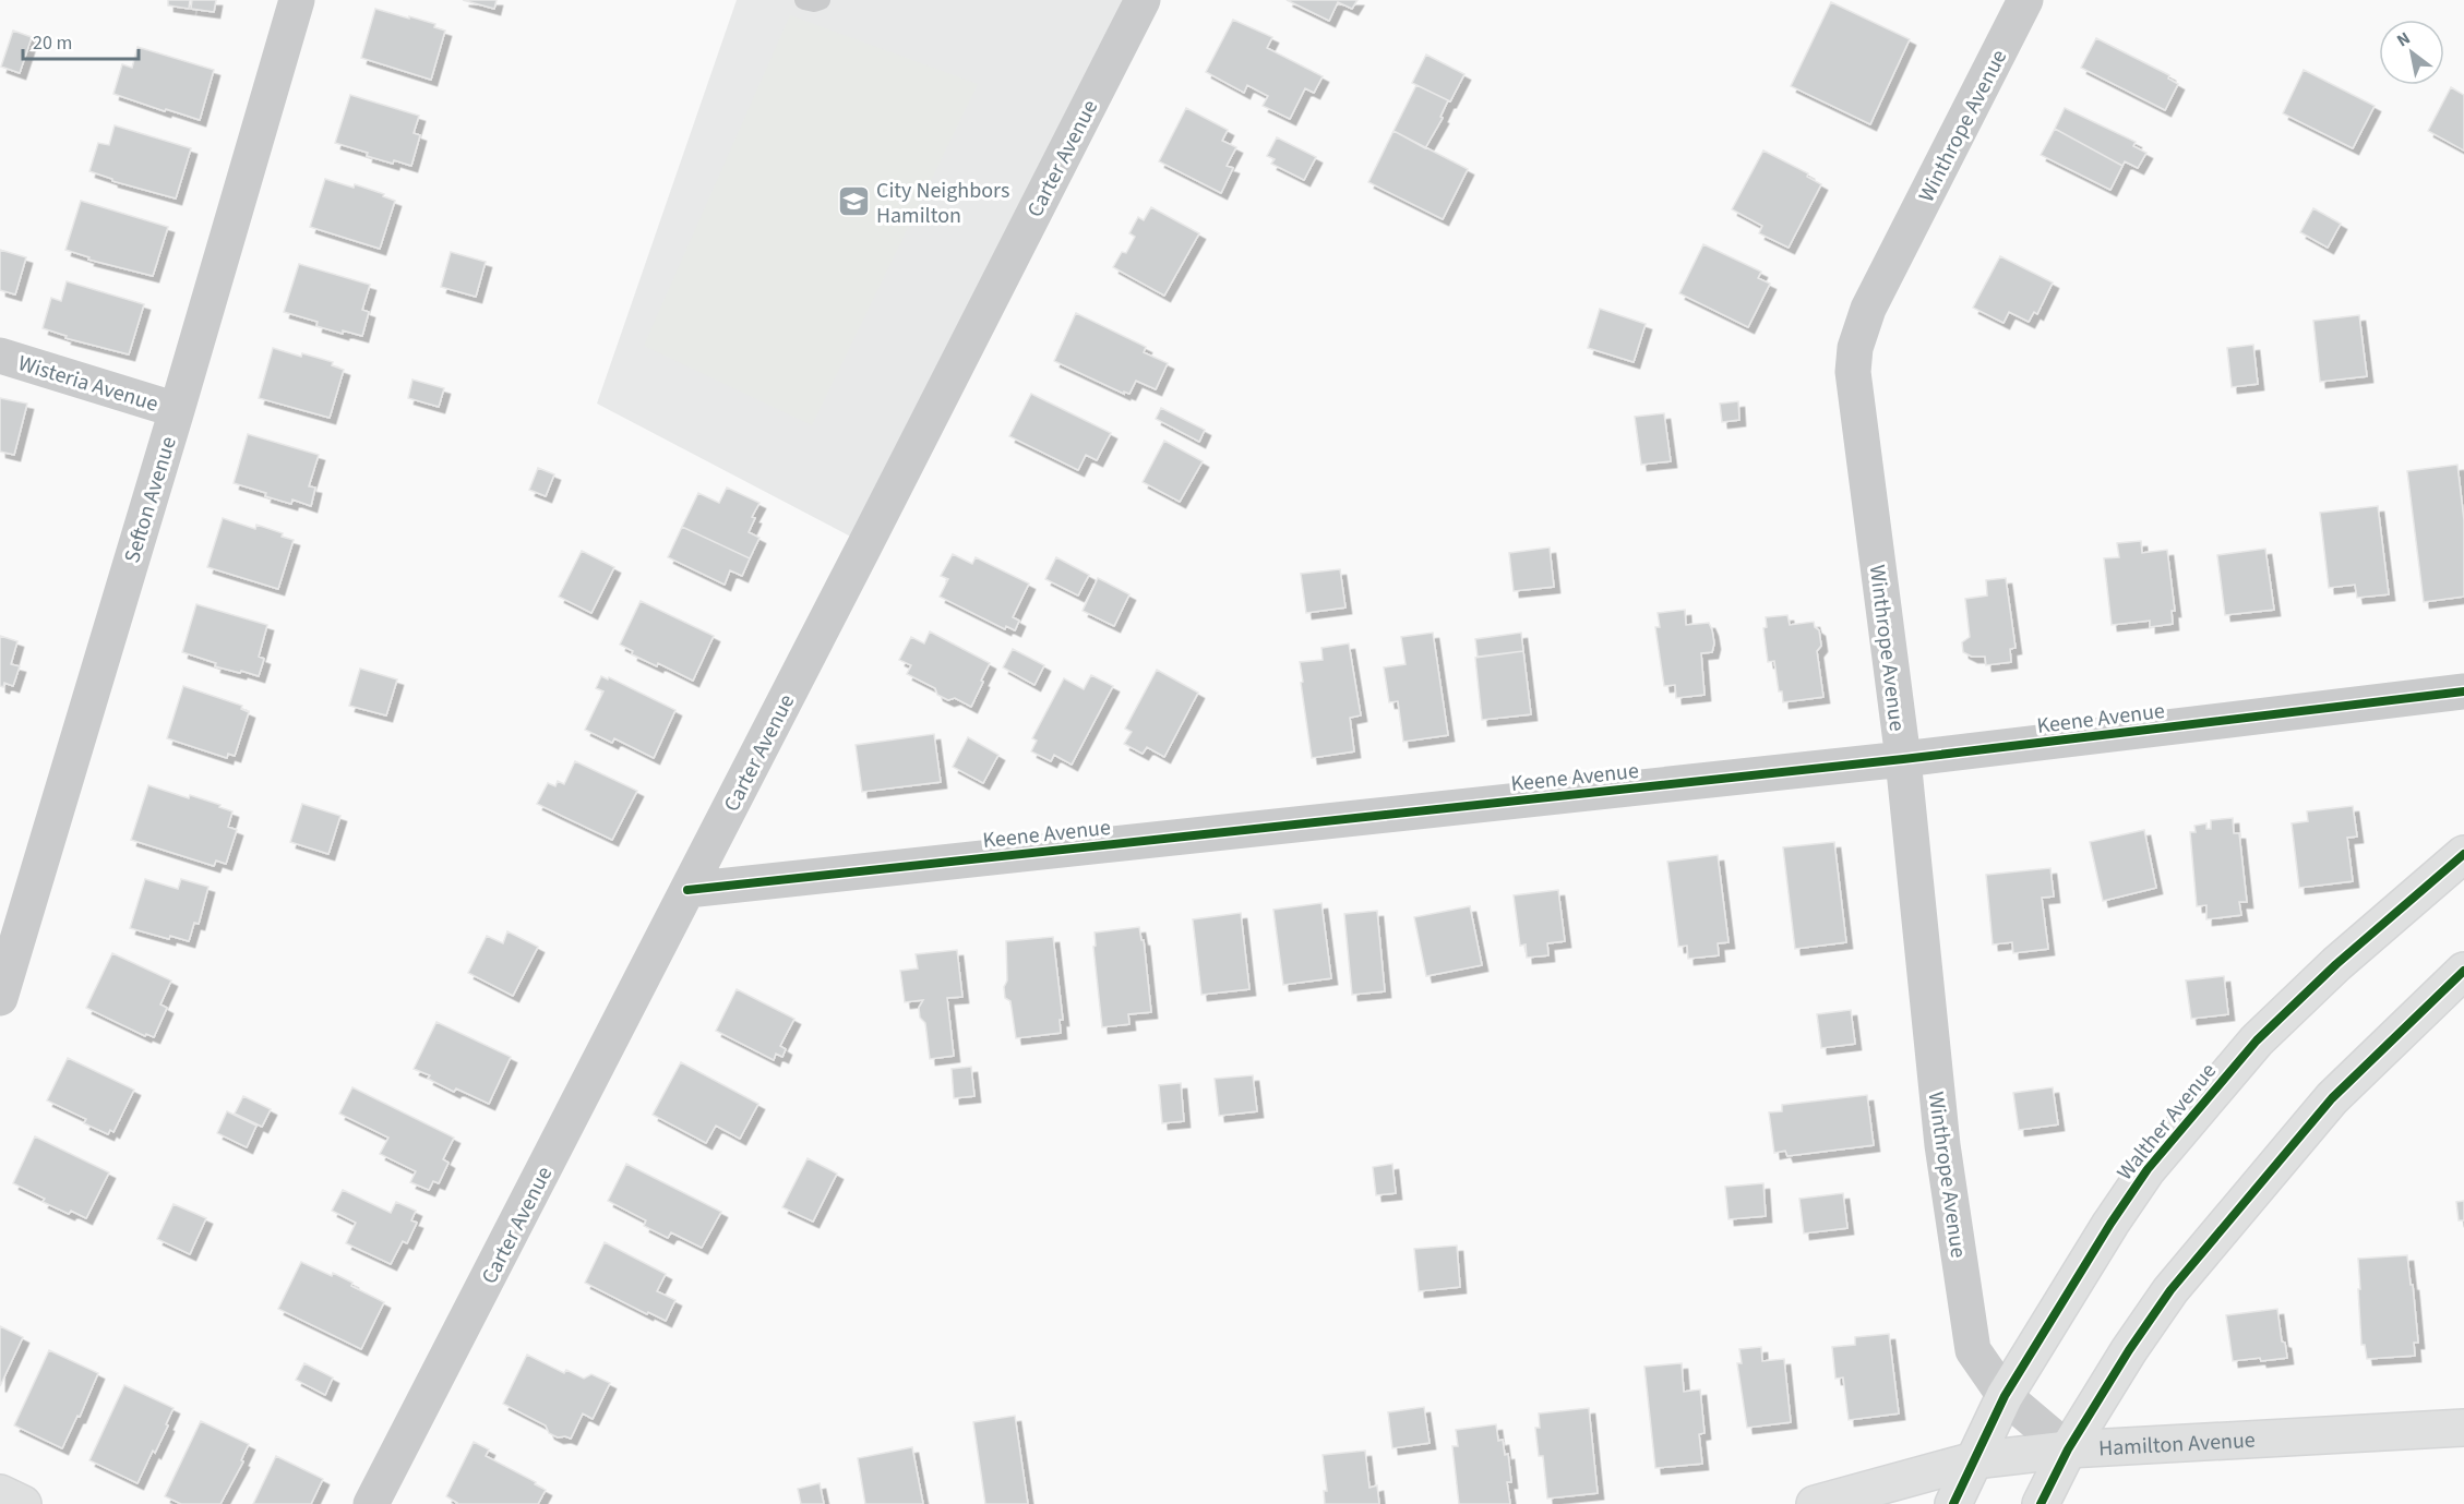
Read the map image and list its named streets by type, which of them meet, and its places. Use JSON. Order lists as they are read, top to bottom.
{
  "streets": {
    "main road": ["Walther Avenue", "Hamilton Avenue"],
    "street": [
      "Winthrope Avenue",
      "Carter Avenue",
      "Wisteria Avenue",
      "Sefton Avenue",
      "Keene Avenue"
    ]
  },
  "crossings": [
    ["Winthrope Avenue", "Keene Avenue"],
    ["Winthrope Avenue", "Walther Avenue"],
    ["Winthrope Avenue", "Hamilton Avenue"],
    ["Carter Avenue", "Keene Avenue"],
    ["Wisteria Avenue", "Sefton Avenue"],
    ["Walther Avenue", "Hamilton Avenue"]
  ],
  "places": {
    "school or university": ["City Neighbors Hamilton"]
  },
  "scale_bar": "20 m",
  "north": "top left"
}
